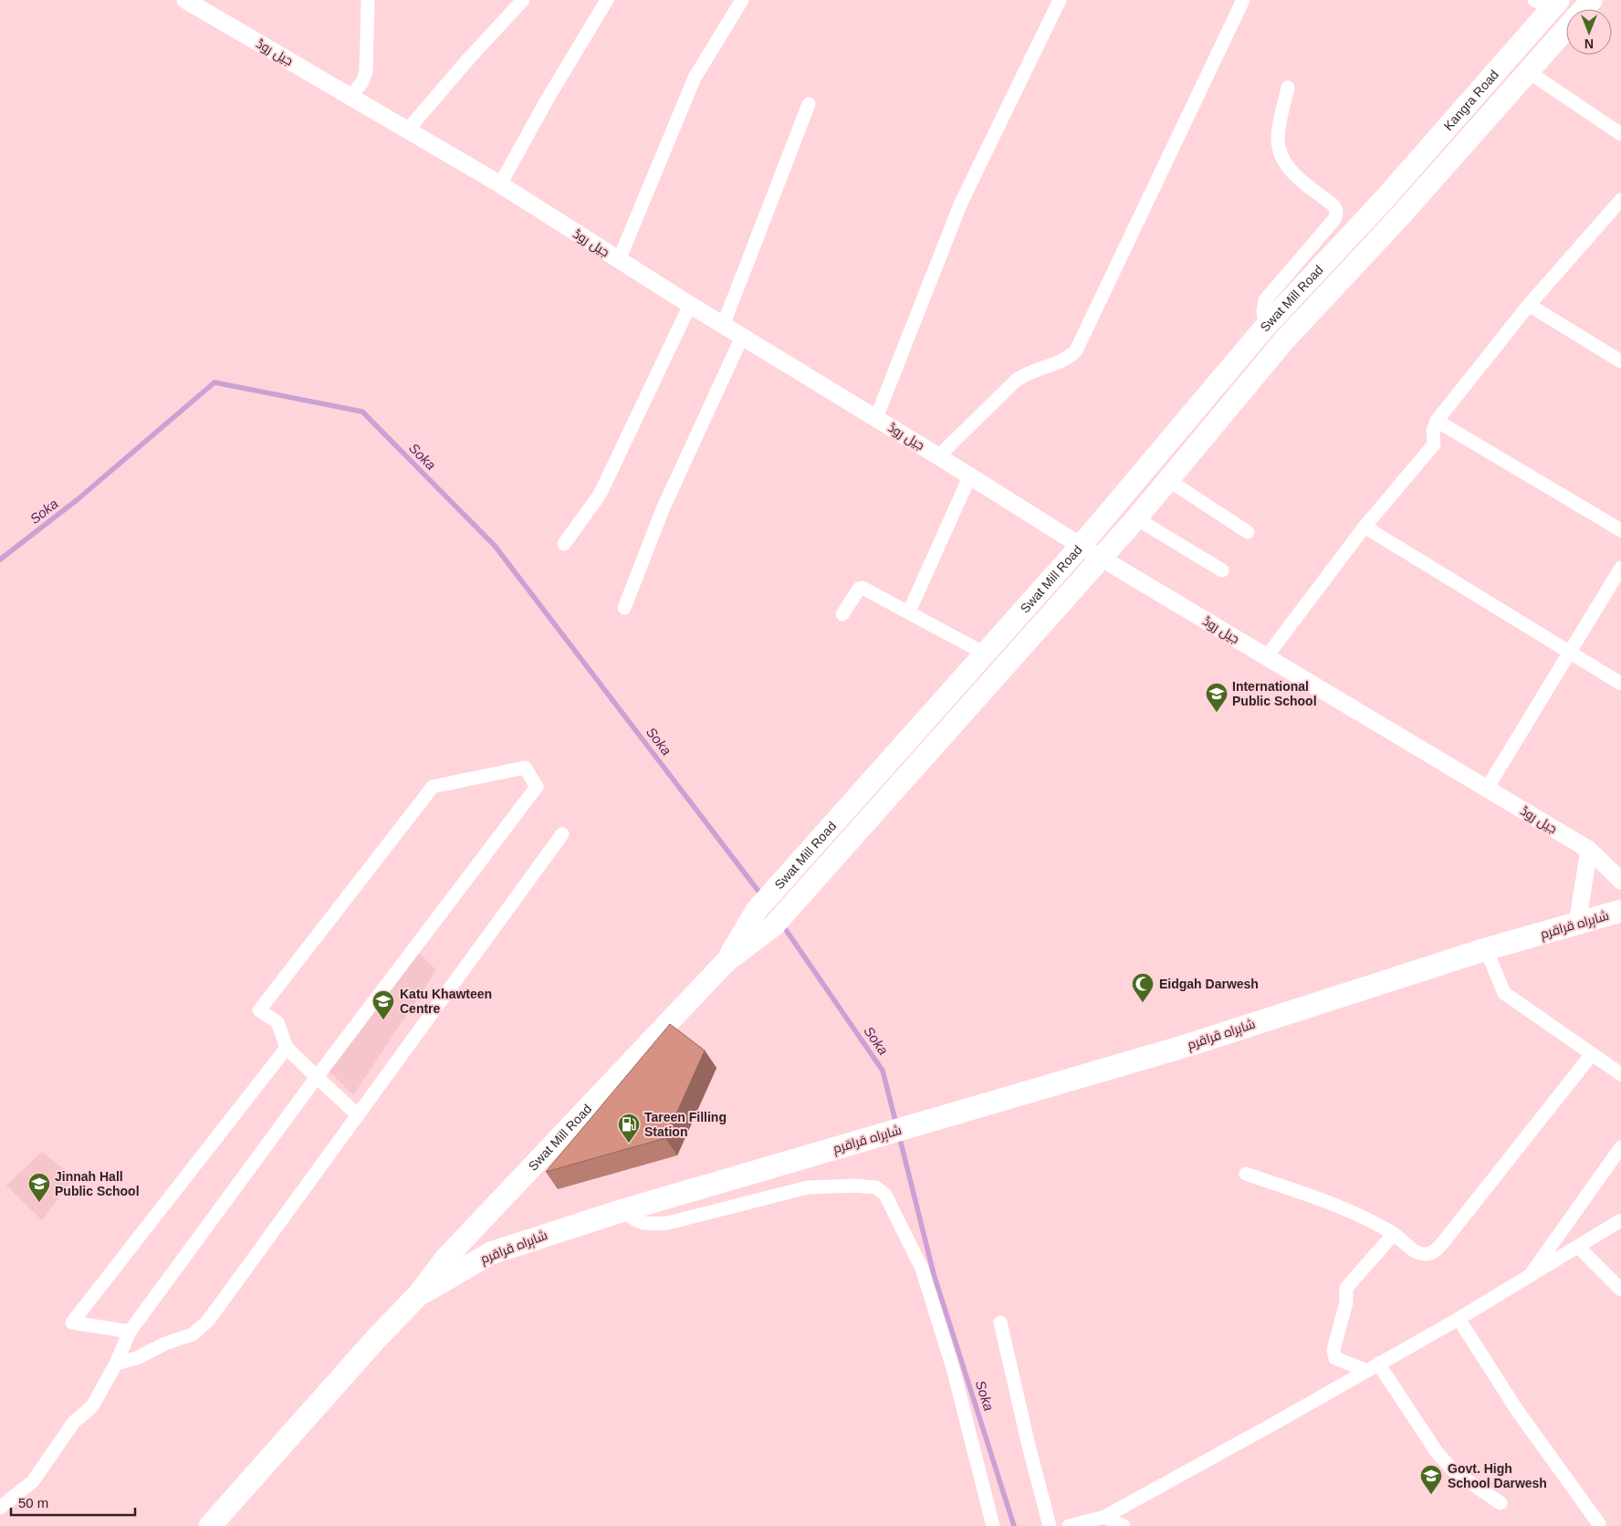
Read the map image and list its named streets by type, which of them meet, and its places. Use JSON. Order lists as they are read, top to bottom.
{
  "streets": {
    "highway": ["شاہراہ قراقرم"],
    "main road": ["Kangra Road", "Swat Mill Road"],
    "street": ["جیل روڈ"]
  },
  "crossings": [
    ["جیل روڈ", "Swat Mill Road"],
    ["Kangra Road", "Swat Mill Road"],
    ["Swat Mill Road", "شاہراہ قراقرم"]
  ],
  "water": ["Soka"],
  "places": {
    "school or university": [
      "International Public School",
      "Katu Khawteen Centre",
      "Jinnah Hall Public School",
      "Govt. High School Darwesh"
    ],
    "mosque": ["Eidgah Darwesh"],
    "fuel station": ["Tareen Filling Station"]
  },
  "scale_bar": "50 m",
  "north": "bottom"
}
